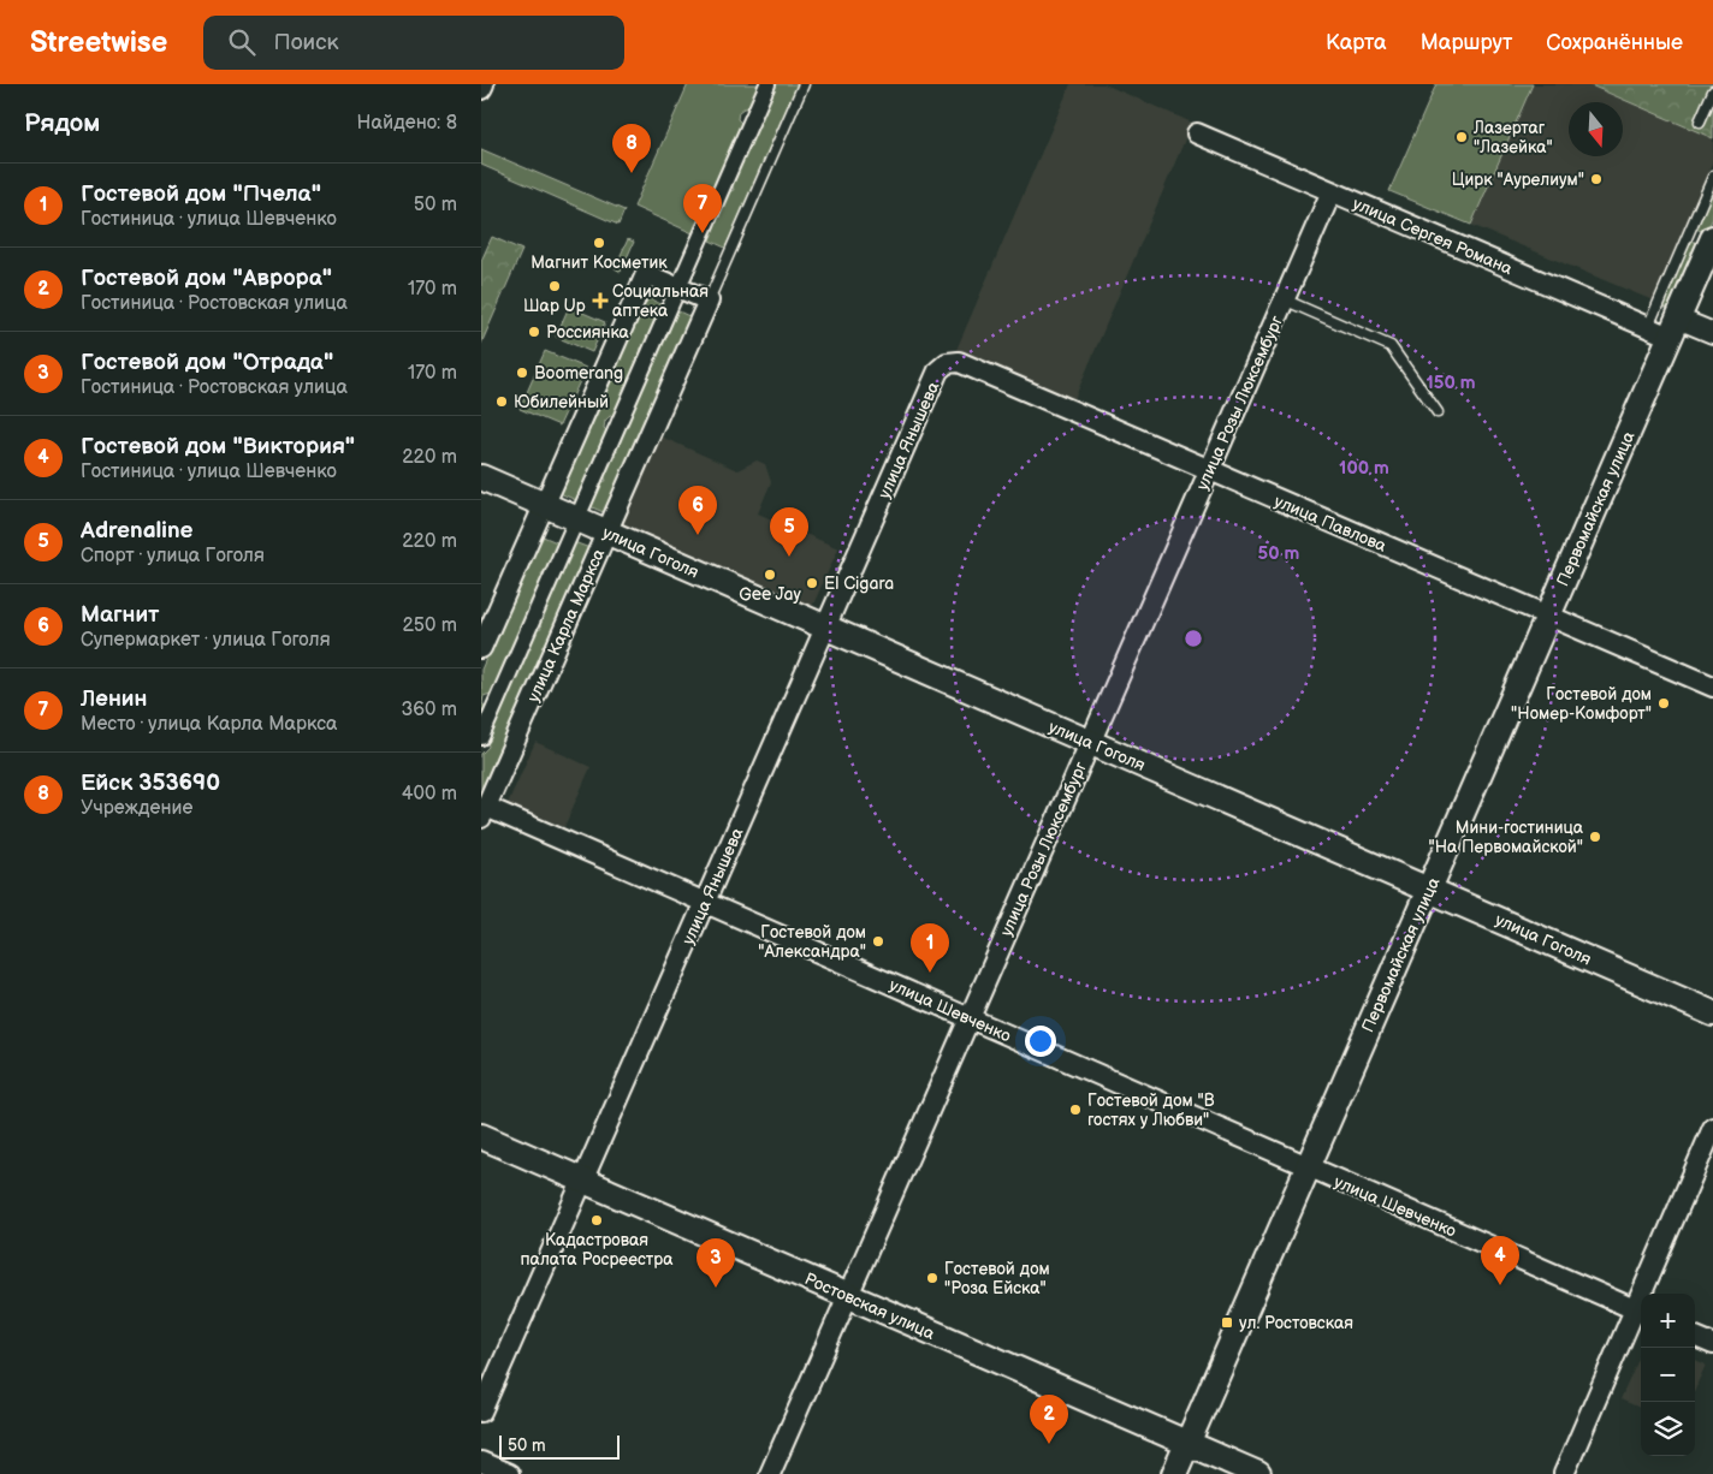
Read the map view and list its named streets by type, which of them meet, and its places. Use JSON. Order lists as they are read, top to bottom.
{
  "streets": {
    "street": [
      "улица Сергея Романа",
      "улица Розы Люксембург",
      "улица Янышева",
      "Первомайская улица",
      "улица Павлова",
      "улица Гоголя",
      "улица Карла Маркса",
      "улица Шевченко",
      "Ростовская улица"
    ]
  },
  "crossings": [
    ["улица Сергея Романа", "улица Розы Люксембург"],
    ["улица Сергея Романа", "Первомайская улица"],
    ["улица Розы Люксембург", "улица Павлова"],
    ["улица Розы Люксембург", "улица Гоголя"],
    ["улица Розы Люксембург", "улица Шевченко"],
    ["улица Розы Люксембург", "Ростовская улица"],
    ["улица Янышева", "улица Павлова"],
    ["улица Янышева", "улица Гоголя"],
    ["улица Янышева", "улица Шевченко"],
    ["улица Янышева", "Ростовская улица"],
    ["Первомайская улица", "улица Павлова"],
    ["Первомайская улица", "улица Гоголя"],
    ["Первомайская улица", "улица Шевченко"],
    ["Первомайская улица", "Ростовская улица"],
    ["улица Гоголя", "улица Карла Маркса"],
    ["улица Карла Маркса", "улица Шевченко"]
  ],
  "places": {
    "other": [
      "Лазертаг \"Лазейка\"",
      "Цирк \"Аурелиум\"",
      "Магнит Косметик",
      "Шар Up",
      "Россиянка",
      "Boomerang",
      "Юбилейный",
      "Gee Jay",
      "El Cigara",
      "Гостевой дом \"Номер-Комфорт\"",
      "Мини-гостиница \"На Первомайской\"",
      "Гостевой дом \"Александра\"",
      "Гостевой дом \"В гостях у Любви\"",
      "Кадастровая палата Росреестра",
      "Гостевой дом \"Роза Ейска\""
    ],
    "health": ["Социальная аптека"],
    "transit": ["ул. Ростовская"]
  },
  "scale_bar": "50 m",
  "north": "bottom",
  "page": {
    "header": "Streetwise",
    "search": "Поиск",
    "nav": ["Карта", "Маршрут", "Сохранённые"],
    "heading": ["Рядом", "Найдено: 8"],
    "pins": [
      "8",
      "7",
      "6",
      "5",
      "1",
      "4",
      "3",
      "2"
    ],
    "list": [
      {
        "mark": "1",
        "name": "Гостевой дом \"Пчела\"",
        "note": "Гостиница · улица Шевченко",
        "value": "50 m"
      },
      {
        "mark": "2",
        "name": "Гостевой дом \"Аврора\"",
        "note": "Гостиница · Ростовская улица",
        "value": "170 m"
      },
      {
        "mark": "3",
        "name": "Гостевой дом \"Отрада\"",
        "note": "Гостиница · Ростовская улица",
        "value": "170 m"
      },
      {
        "mark": "4",
        "name": "Гостевой дом \"Виктория\"",
        "note": "Гостиница · улица Шевченко",
        "value": "220 m"
      },
      {
        "mark": "5",
        "name": "Аdrenaline",
        "note": "Спорт · улица Гоголя",
        "value": "220 m"
      },
      {
        "mark": "6",
        "name": "Магнит",
        "note": "Супермаркет · улица Гоголя",
        "value": "250 m"
      },
      {
        "mark": "7",
        "name": "Ленин",
        "note": "Место · улица Карла Маркса",
        "value": "360 m"
      },
      {
        "mark": "8",
        "name": "Ейск 353690",
        "note": "Учреждение",
        "value": "400 m"
      }
    ],
    "map_buttons": ["+", "−"],
    "scale": "50 m"
  },
  "rings": ["150 m", "100 m", "50 m"]
}
